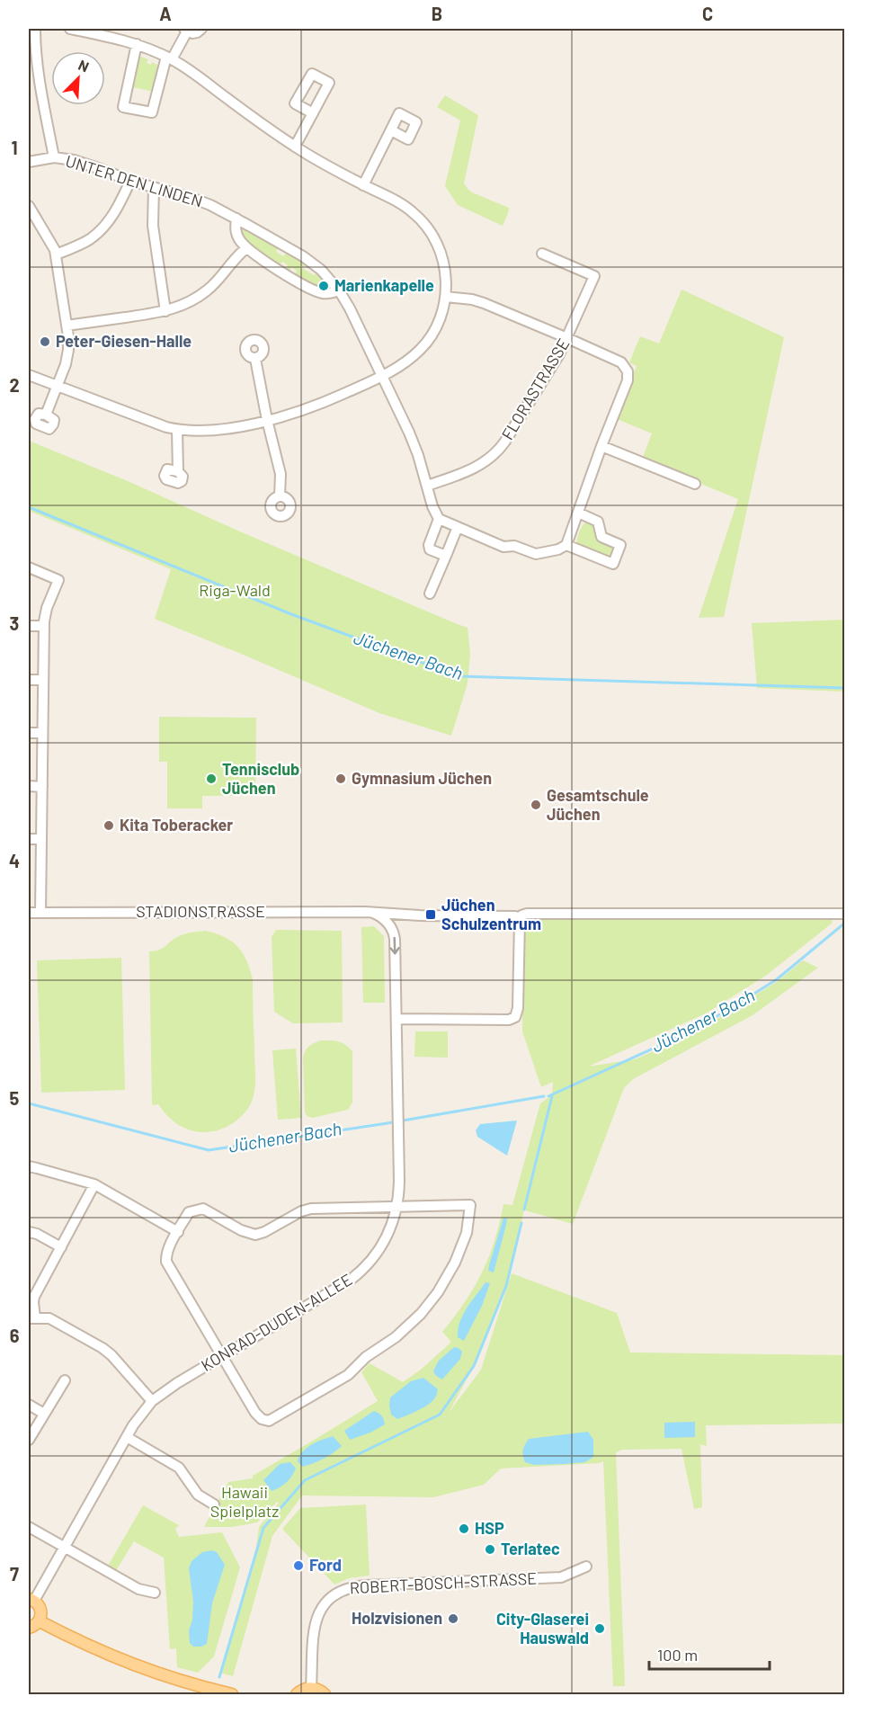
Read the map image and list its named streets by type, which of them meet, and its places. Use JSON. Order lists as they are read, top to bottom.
{
  "streets": {
    "street": [
      "UNTER DEN LINDEN",
      "FLORASTRASSE",
      "STADIONSTRASSE",
      "KONRAD-DUDEN-ALLEE",
      "ROBERT-BOSCH-STRASSE"
    ]
  },
  "crossings": [
    ["UNTER DEN LINDEN", "FLORASTRASSE"]
  ],
  "water": ["Jüchener Bach"],
  "parks": ["Riga-Wald", "Hawaii Spielplatz"],
  "places": {
    "other": [
      "Marienkapelle",
      "Peter-Giesen-Halle",
      "Tennisclub Jüchen",
      "Gymnasium Jüchen",
      "Gesamtschule Jüchen",
      "Kita Toberacker",
      "HSP",
      "Terlatec",
      "Ford",
      "Holzvisionen",
      "City-Glaserei Hauswald"
    ],
    "transit": ["Jüchen Schulzentrum"]
  },
  "scale_bar": "100 m",
  "north": "top right",
  "grid": {
    "columns": ["A", "B", "C"],
    "rows": [
      "1",
      "2",
      "3",
      "4",
      "5",
      "6",
      "7"
    ]
  }
}
